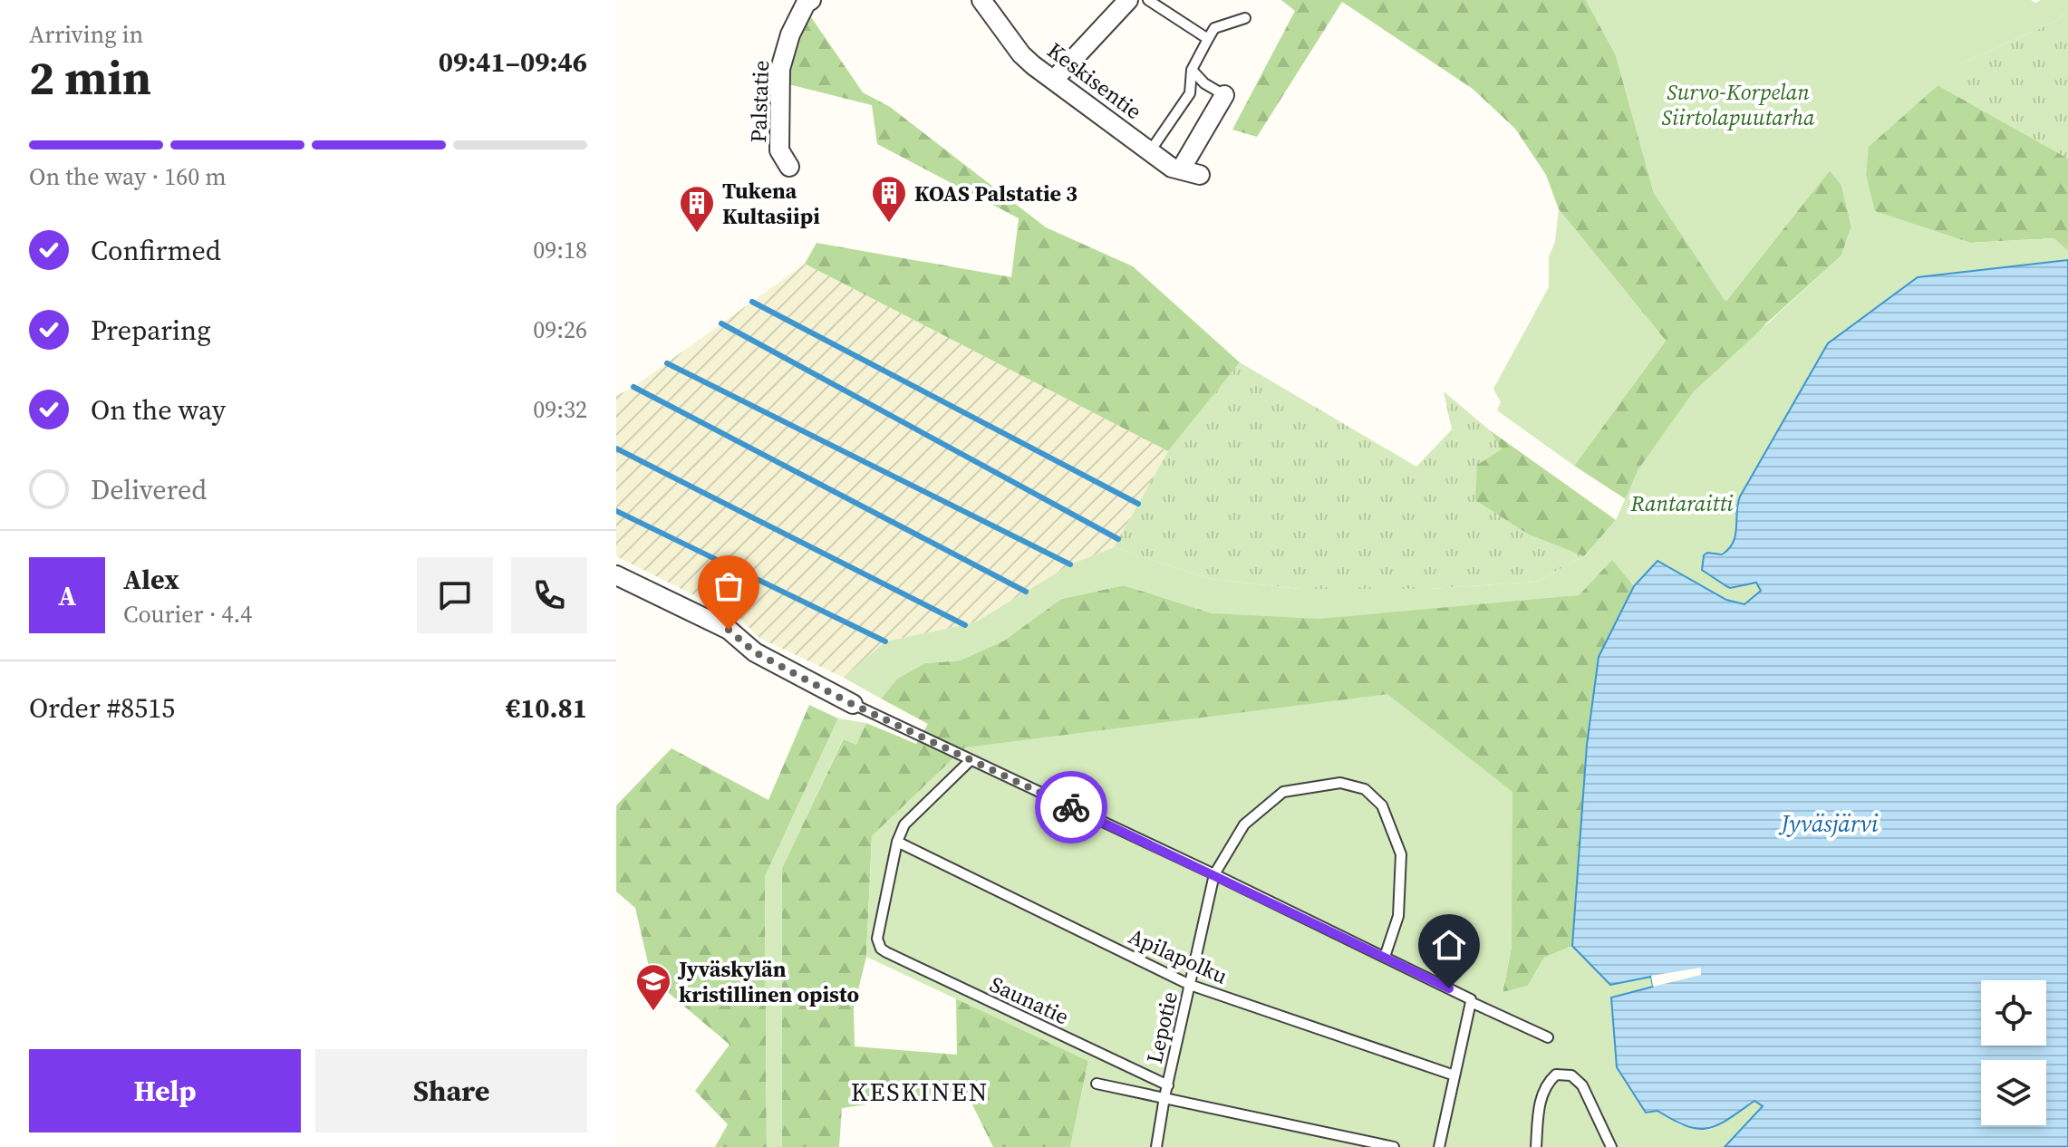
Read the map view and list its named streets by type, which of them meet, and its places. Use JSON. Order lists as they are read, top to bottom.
{
  "streets": {
    "street": ["Keskisentie", "Palstatie"],
    "lane": ["Apilapolku", "Saunatie", "Lepotie"]
  },
  "crossings": [
    ["Apilapolku", "Saunatie"],
    ["Apilapolku", "Lepotie"],
    ["Saunatie", "Lepotie"]
  ],
  "districts": ["KESKINEN"],
  "water": ["Jyväsjärvi"],
  "parks": ["Survo-Korpelan Siirtolapuutarha", "Rantaraitti"],
  "places": {
    "building": ["KOAS Palstatie 3", "Tukena Kultasiipi"],
    "school or university": ["Jyväskylän kristillinen opisto"]
  },
  "page": {
    "heading": ["2 min", "Arriving in", "09:41–09:46"],
    "panel": [
      "Alex",
      "Courier · 4.4",
      "Order #8515",
      "€10.81"
    ],
    "bar": "On the way · 160 m",
    "list": [
      ["Confirmed", "09:18"],
      ["Preparing", "09:26"],
      ["On the way", "09:32"],
      "Delivered"
    ],
    "round": "A",
    "buttons": ["Help", "Share"]
  }
}
